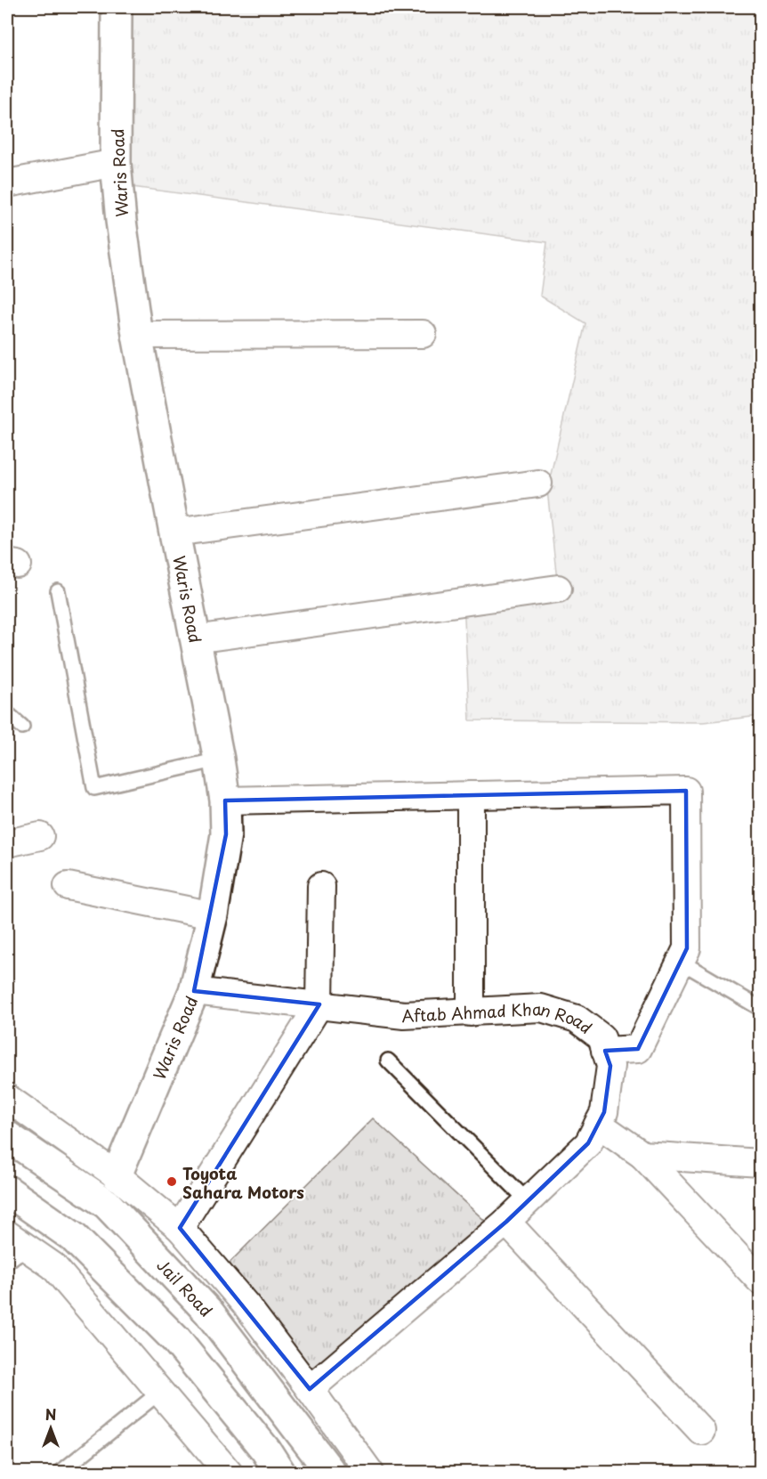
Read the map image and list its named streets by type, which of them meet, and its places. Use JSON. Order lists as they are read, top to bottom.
{
  "streets": {
    "street": ["Waris Road", "Aftab Ahmad Khan Road", "Jail Road"]
  },
  "crossings": [
    ["Waris Road", "Aftab Ahmad Khan Road"]
  ],
  "places": ["Toyota Sahara Motors"],
  "north": "top"
}
